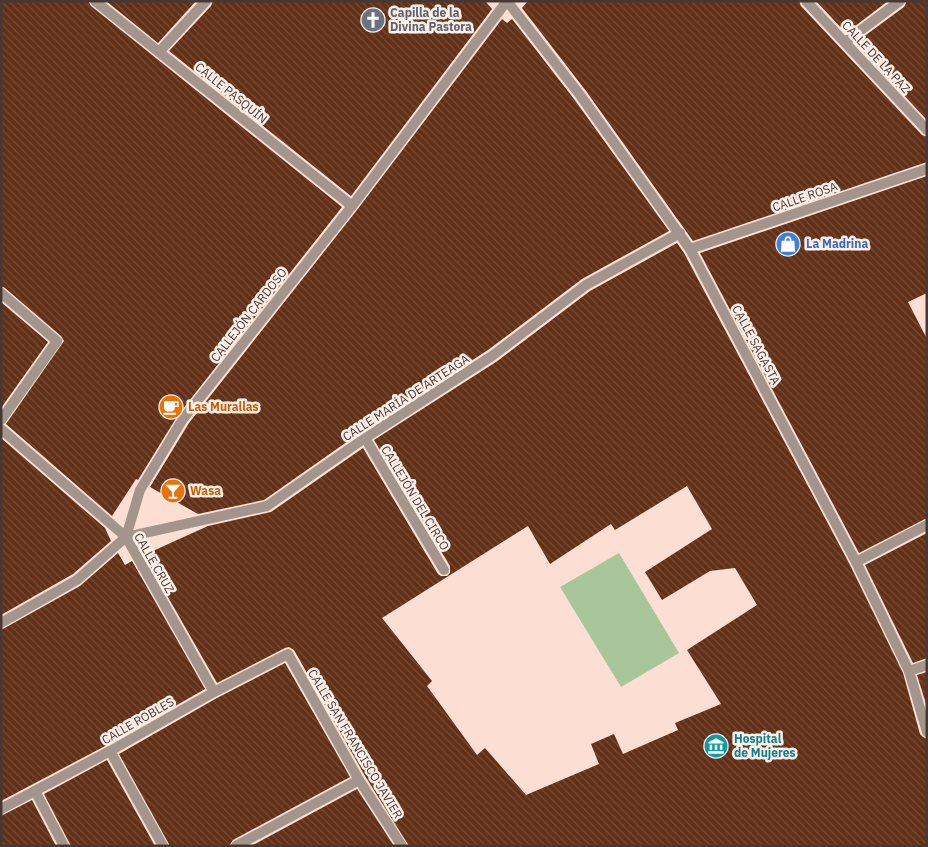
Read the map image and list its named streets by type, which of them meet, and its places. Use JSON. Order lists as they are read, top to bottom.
{
  "streets": {
    "street": [
      "CALLE DE LA PAZ",
      "CALLE PASQUÍN",
      "CALLE ROSA",
      "CALLEJÓN CARDOSO",
      "CALLE SAGASTA",
      "CALLE MARÍA DE ARTEAGA",
      "CALLEJÓN DEL CIRCO",
      "CALLE CRUZ",
      "CALLE ROBLES",
      "CALLE SAN FRANCISCO JAVIER"
    ]
  },
  "crossings": [
    ["CALLE PASQUÍN", "CALLEJÓN CARDOSO"],
    ["CALLE ROSA", "CALLE SAGASTA"],
    ["CALLEJÓN CARDOSO", "CALLE SAGASTA"],
    ["CALLEJÓN CARDOSO", "CALLE MARÍA DE ARTEAGA"],
    ["CALLEJÓN CARDOSO", "CALLE CRUZ"],
    ["CALLE SAGASTA", "CALLE MARÍA DE ARTEAGA"],
    ["CALLE MARÍA DE ARTEAGA", "CALLEJÓN DEL CIRCO"],
    ["CALLE MARÍA DE ARTEAGA", "CALLE CRUZ"],
    ["CALLE CRUZ", "CALLE ROBLES"],
    ["CALLE ROBLES", "CALLE SAN FRANCISCO JAVIER"]
  ],
  "places": {
    "church": ["Capilla de la Divina Pastora"],
    "shop": ["La Madrina"],
    "cafe": ["Las Murallas"],
    "bar": ["Wasa"],
    "museum": ["Hospital de Mujeres"]
  }
}
